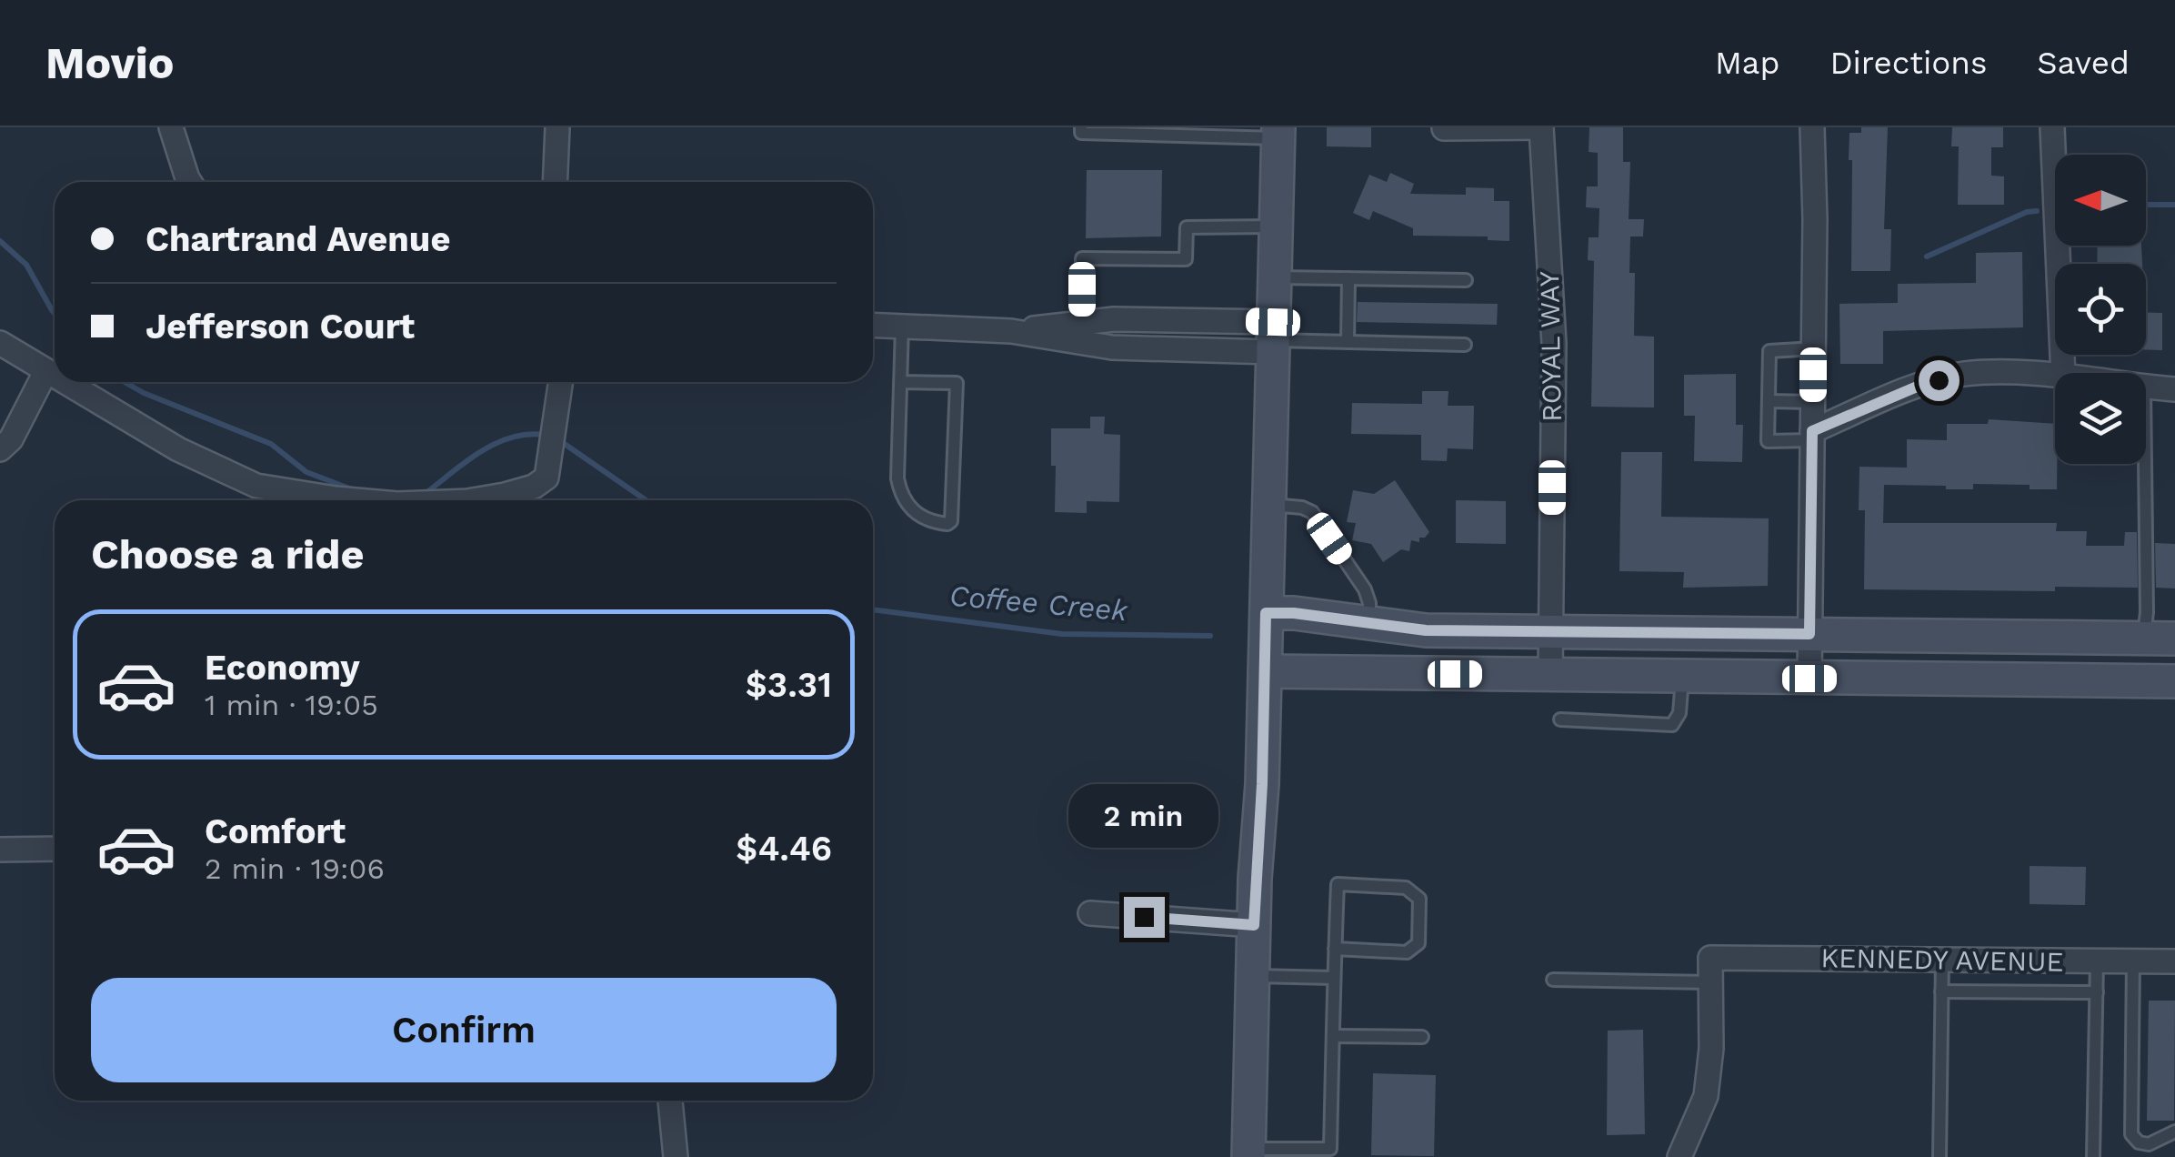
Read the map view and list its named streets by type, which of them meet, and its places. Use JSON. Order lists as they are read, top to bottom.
{
  "streets": {
    "street": ["ROYAL WAY", "KENNEDY AVENUE"]
  },
  "water": ["Coffee Creek"],
  "north": "left",
  "page": {
    "header": "Movio",
    "nav": ["Map", "Directions", "Saved"],
    "banner": ["Chartrand Avenue", "Jefferson Court"],
    "heading": "Choose a ride",
    "list": [
      {
        "name": "Economy",
        "note": "1 min · 19:05",
        "value": "$3.31"
      },
      {
        "name": "Comfort",
        "note": "2 min · 19:06",
        "value": "$4.46"
      }
    ],
    "bubble": "2 min",
    "buttons": "Confirm"
  }
}
